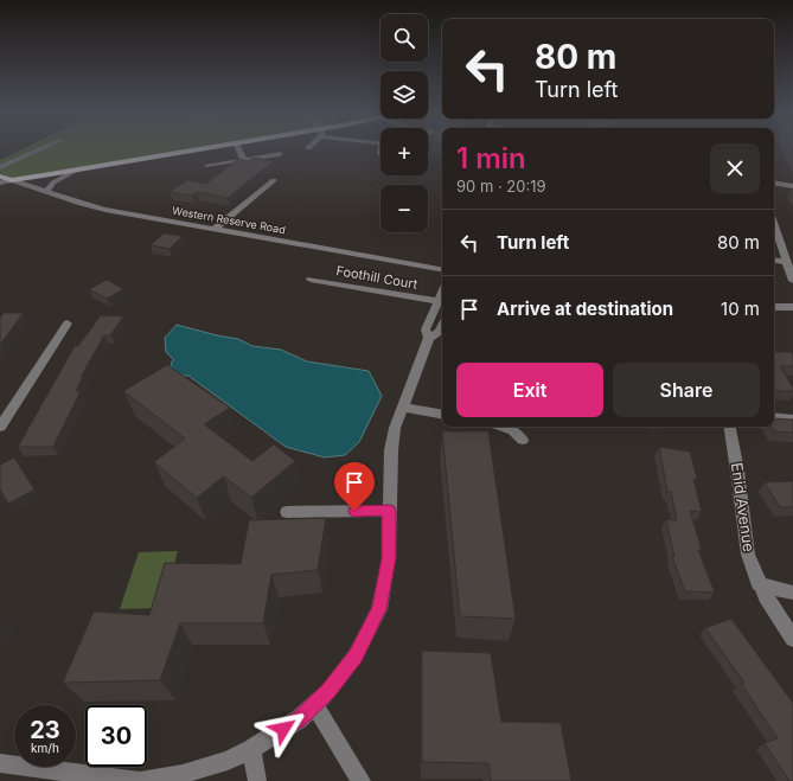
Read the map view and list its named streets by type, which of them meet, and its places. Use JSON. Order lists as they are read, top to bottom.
{
  "streets": {
    "street": ["Western Reserve Road", "Foothill Court", "Enid Avenue"]
  },
  "page": {
    "map_buttons": ["+", "−"],
    "turn": ["80 m", "Turn left"],
    "heading": ["1 min", "90 m · 20:19"],
    "list": [
      {
        "name": "Turn left",
        "value": "80 m"
      },
      {
        "name": "Arrive at destination",
        "value": "10 m"
      }
    ],
    "buttons": ["Exit", "Share"],
    "speed": "23 km/h",
    "limit": "30"
  }
}
